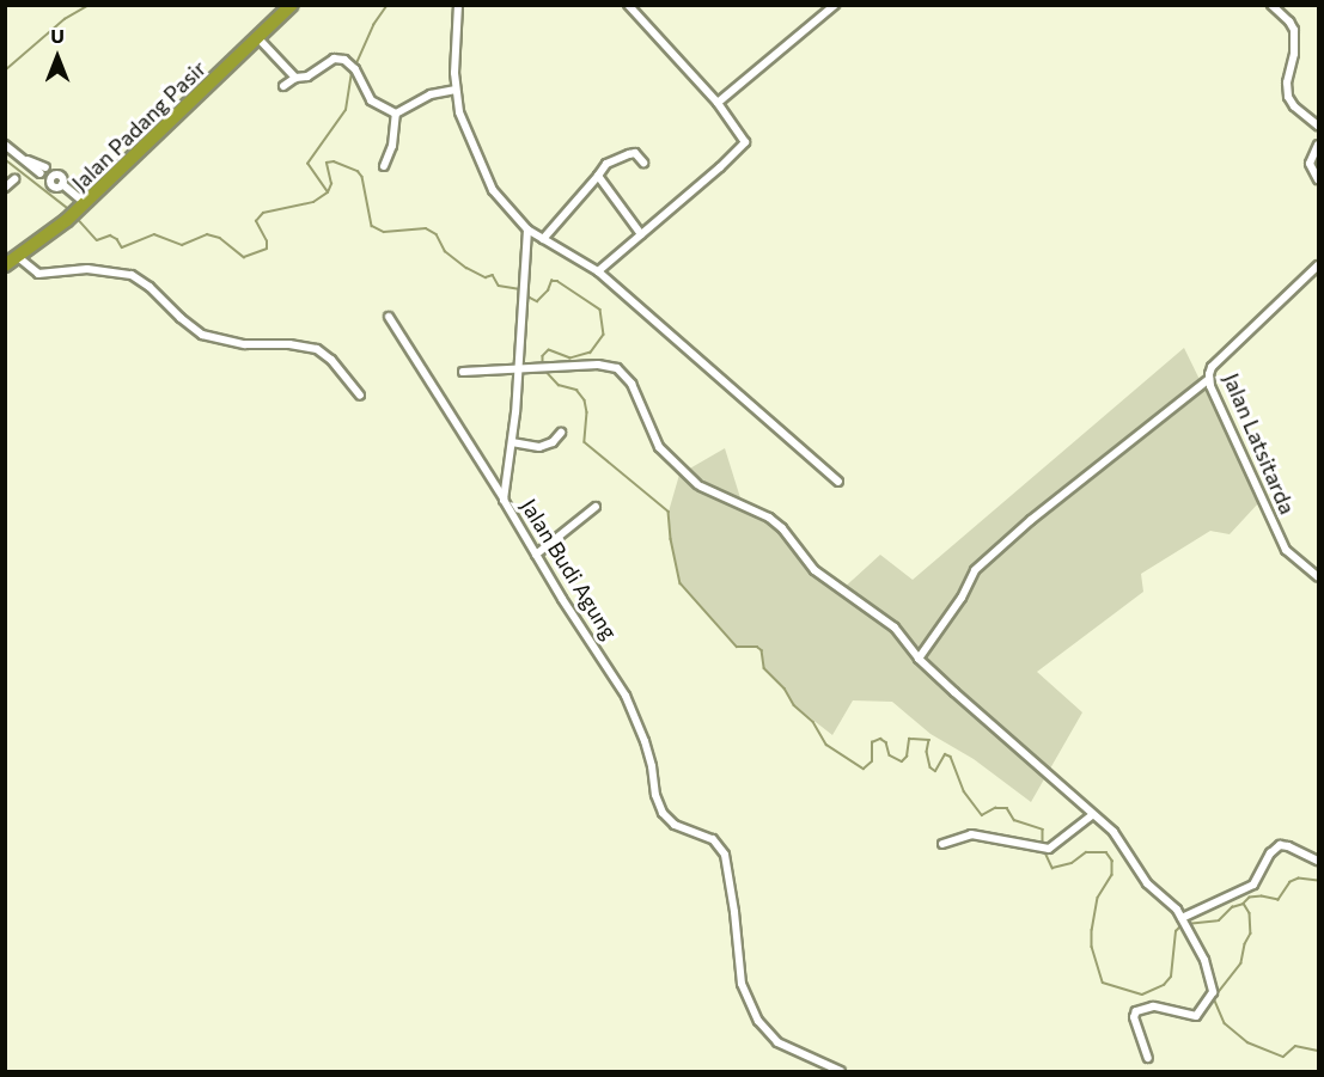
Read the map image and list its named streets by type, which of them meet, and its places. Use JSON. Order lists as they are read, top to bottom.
{
  "streets": {
    "highway": ["Jalan Padang Pasir"],
    "street": ["Jalan Latsitarda", "Jalan Budi Agung"]
  },
  "north": "top"
}
